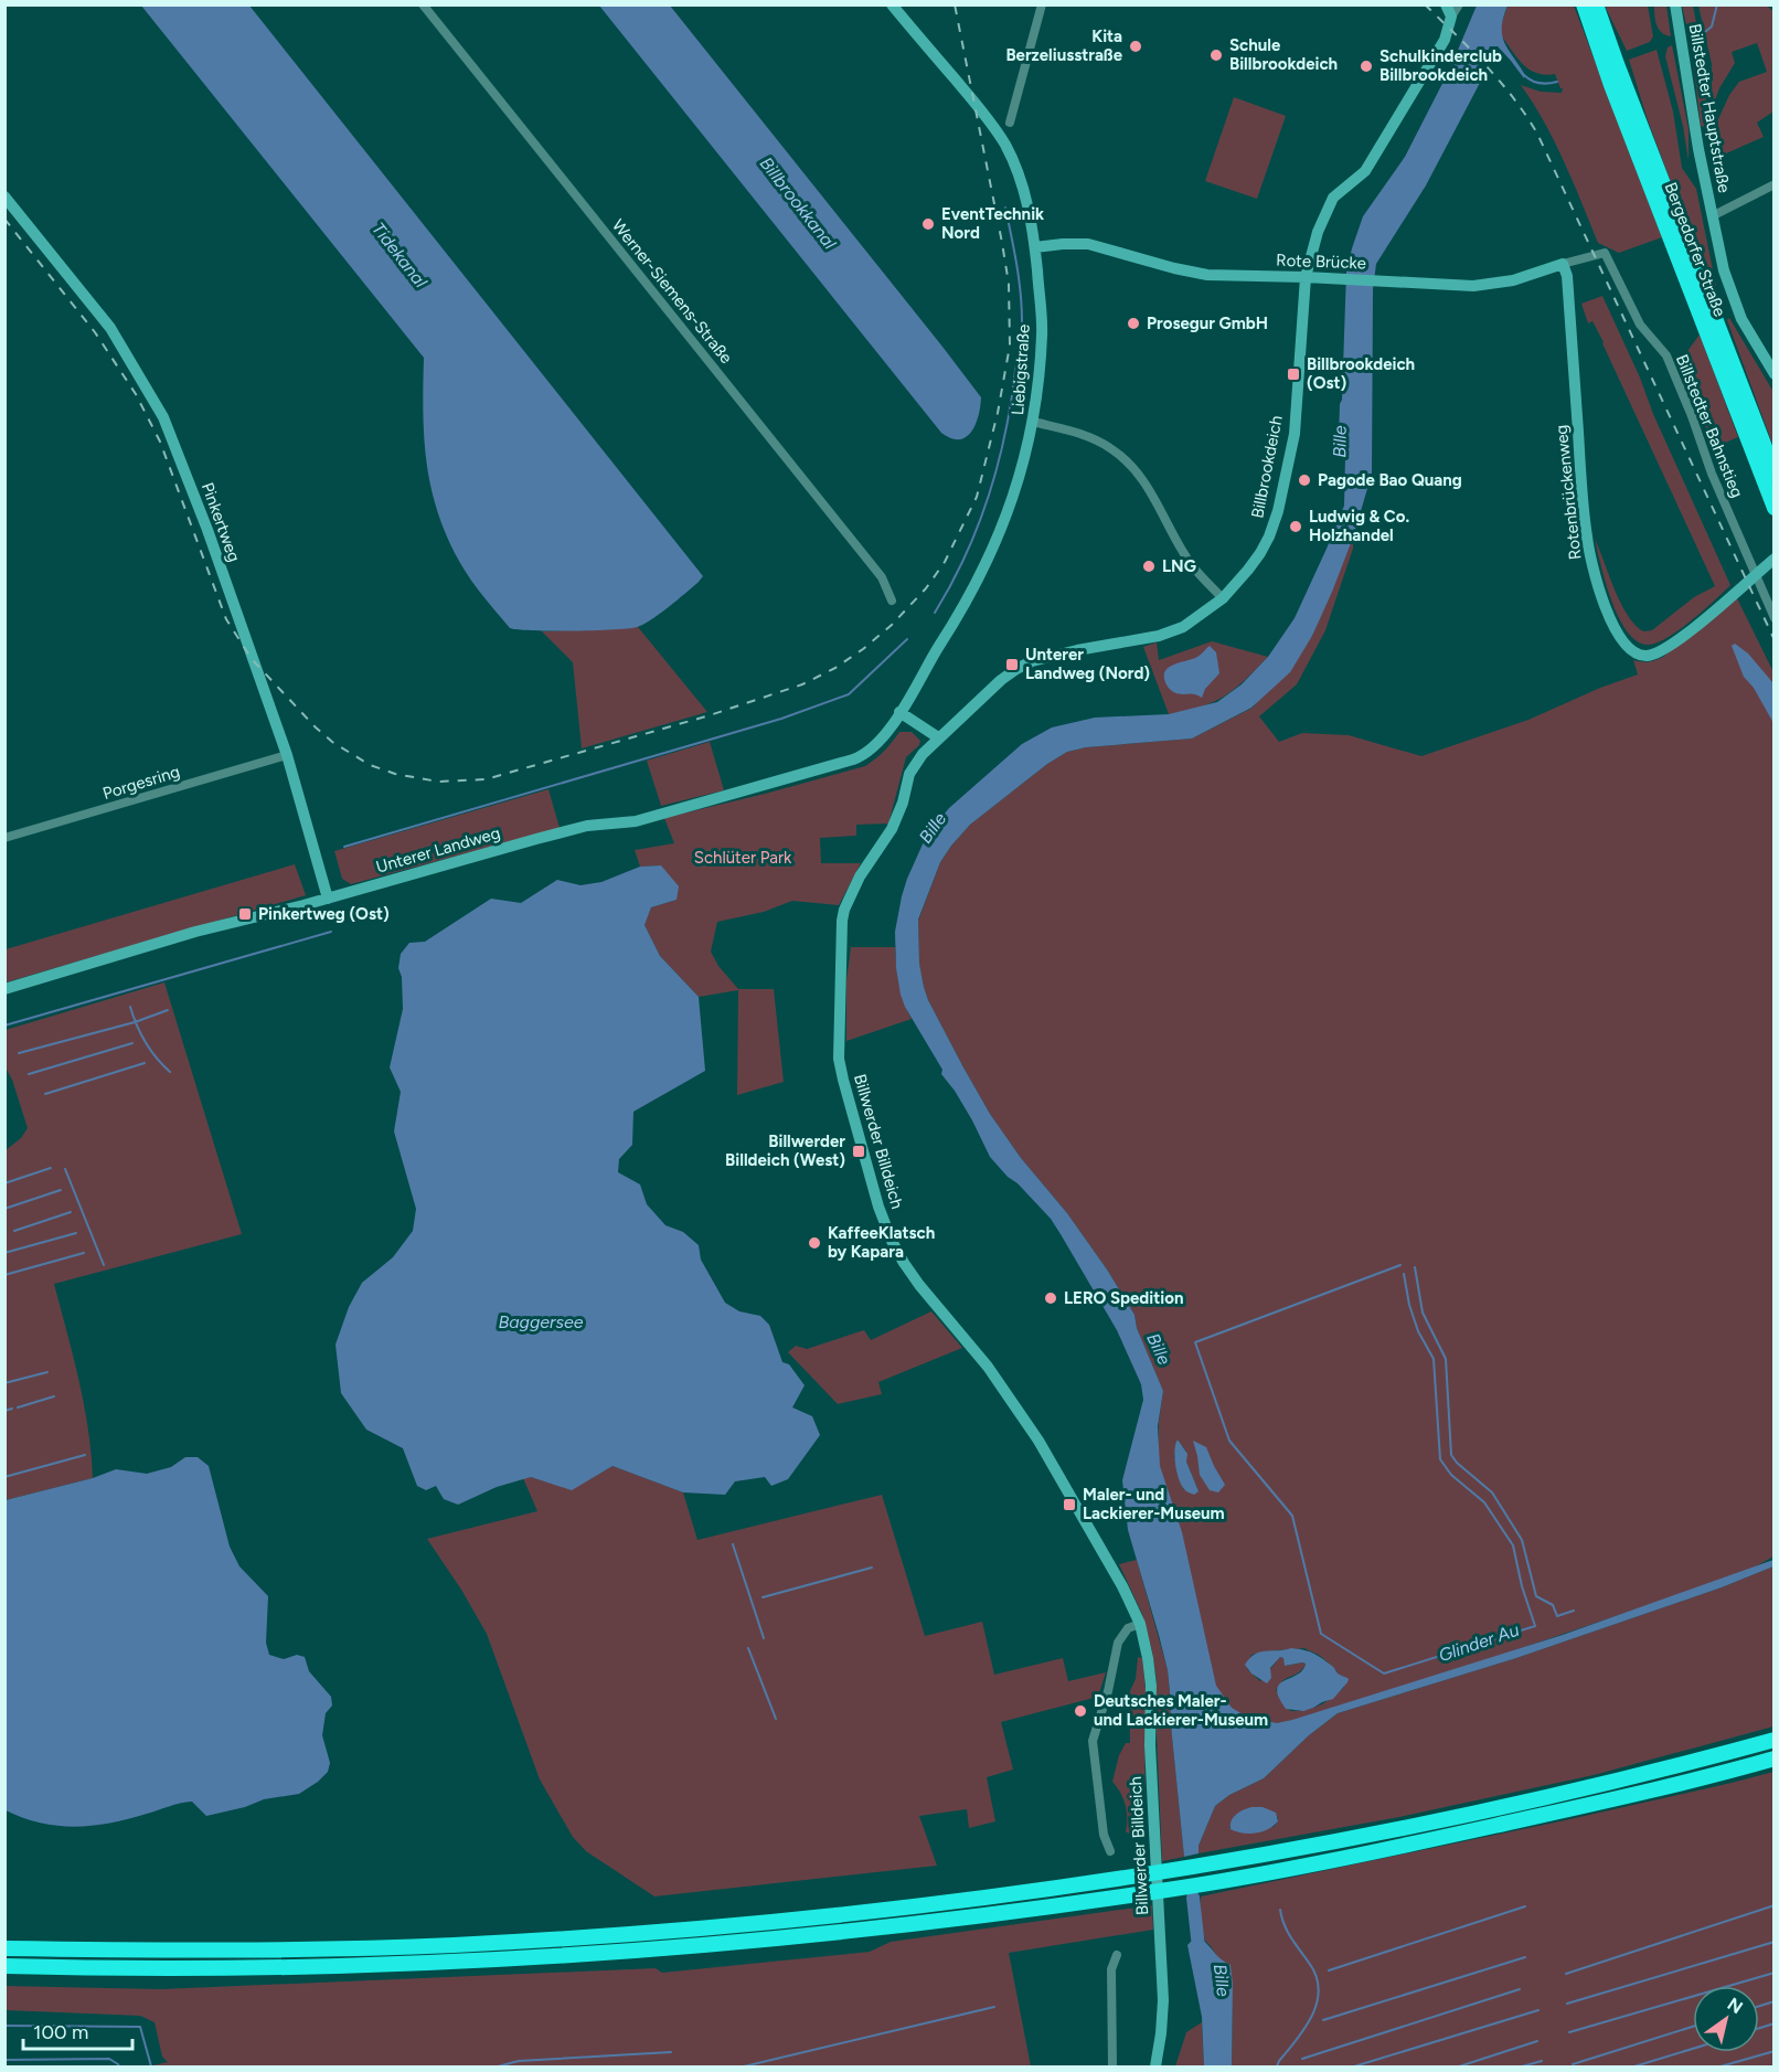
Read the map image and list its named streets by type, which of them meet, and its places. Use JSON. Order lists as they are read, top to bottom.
{
  "streets": {
    "highway": ["Bergedorfer Straße"],
    "street": [
      "Billstedter Hauptstraße",
      "Rote Brücke",
      "Werner-Siemens-Straße",
      "Liebigstraße",
      "Billstedter Bahnstieg",
      "Billbrookdeich",
      "Rotenbrückenweg",
      "Pinkertweg",
      "Porgesring",
      "Unterer Landweg",
      "Billwerder Billdeich"
    ]
  },
  "crossings": [
    ["Rote Brücke", "Liebigstraße"],
    ["Rote Brücke", "Billstedter Bahnstieg"],
    ["Rote Brücke", "Billbrookdeich"],
    ["Rote Brücke", "Rotenbrückenweg"],
    ["Liebigstraße", "Unterer Landweg"],
    ["Billbrookdeich", "Billwerder Billdeich"],
    ["Pinkertweg", "Porgesring"],
    ["Pinkertweg", "Unterer Landweg"]
  ],
  "water": [
    "Billbrookkanal",
    "Tidekanal",
    "Bille",
    "Baggersee",
    "Glinder Au"
  ],
  "parks": ["Schlüter Park"],
  "places": {
    "other": [
      "Kita Berzeliusstraße",
      "Schule Billbrookdeich",
      "Schulkinderclub Billbrookdeich",
      "EventTechnik Nord",
      "Prosegur GmbH",
      "Pagode Bao Quang",
      "Ludwig & Co. Holzhandel",
      "LNG",
      "KaffeeKlatsch by Kapara",
      "LERO Spedition",
      "Deutsches Maler- und Lackierer-Museum"
    ],
    "transit": [
      "Billbrookdeich (Ost)",
      "Unterer Landweg (Nord)",
      "Pinkertweg (Ost)",
      "Billwerder Billdeich (West)",
      "Maler- und Lackierer-Museum"
    ]
  },
  "scale_bar": "100 m",
  "north": "top right"
}
